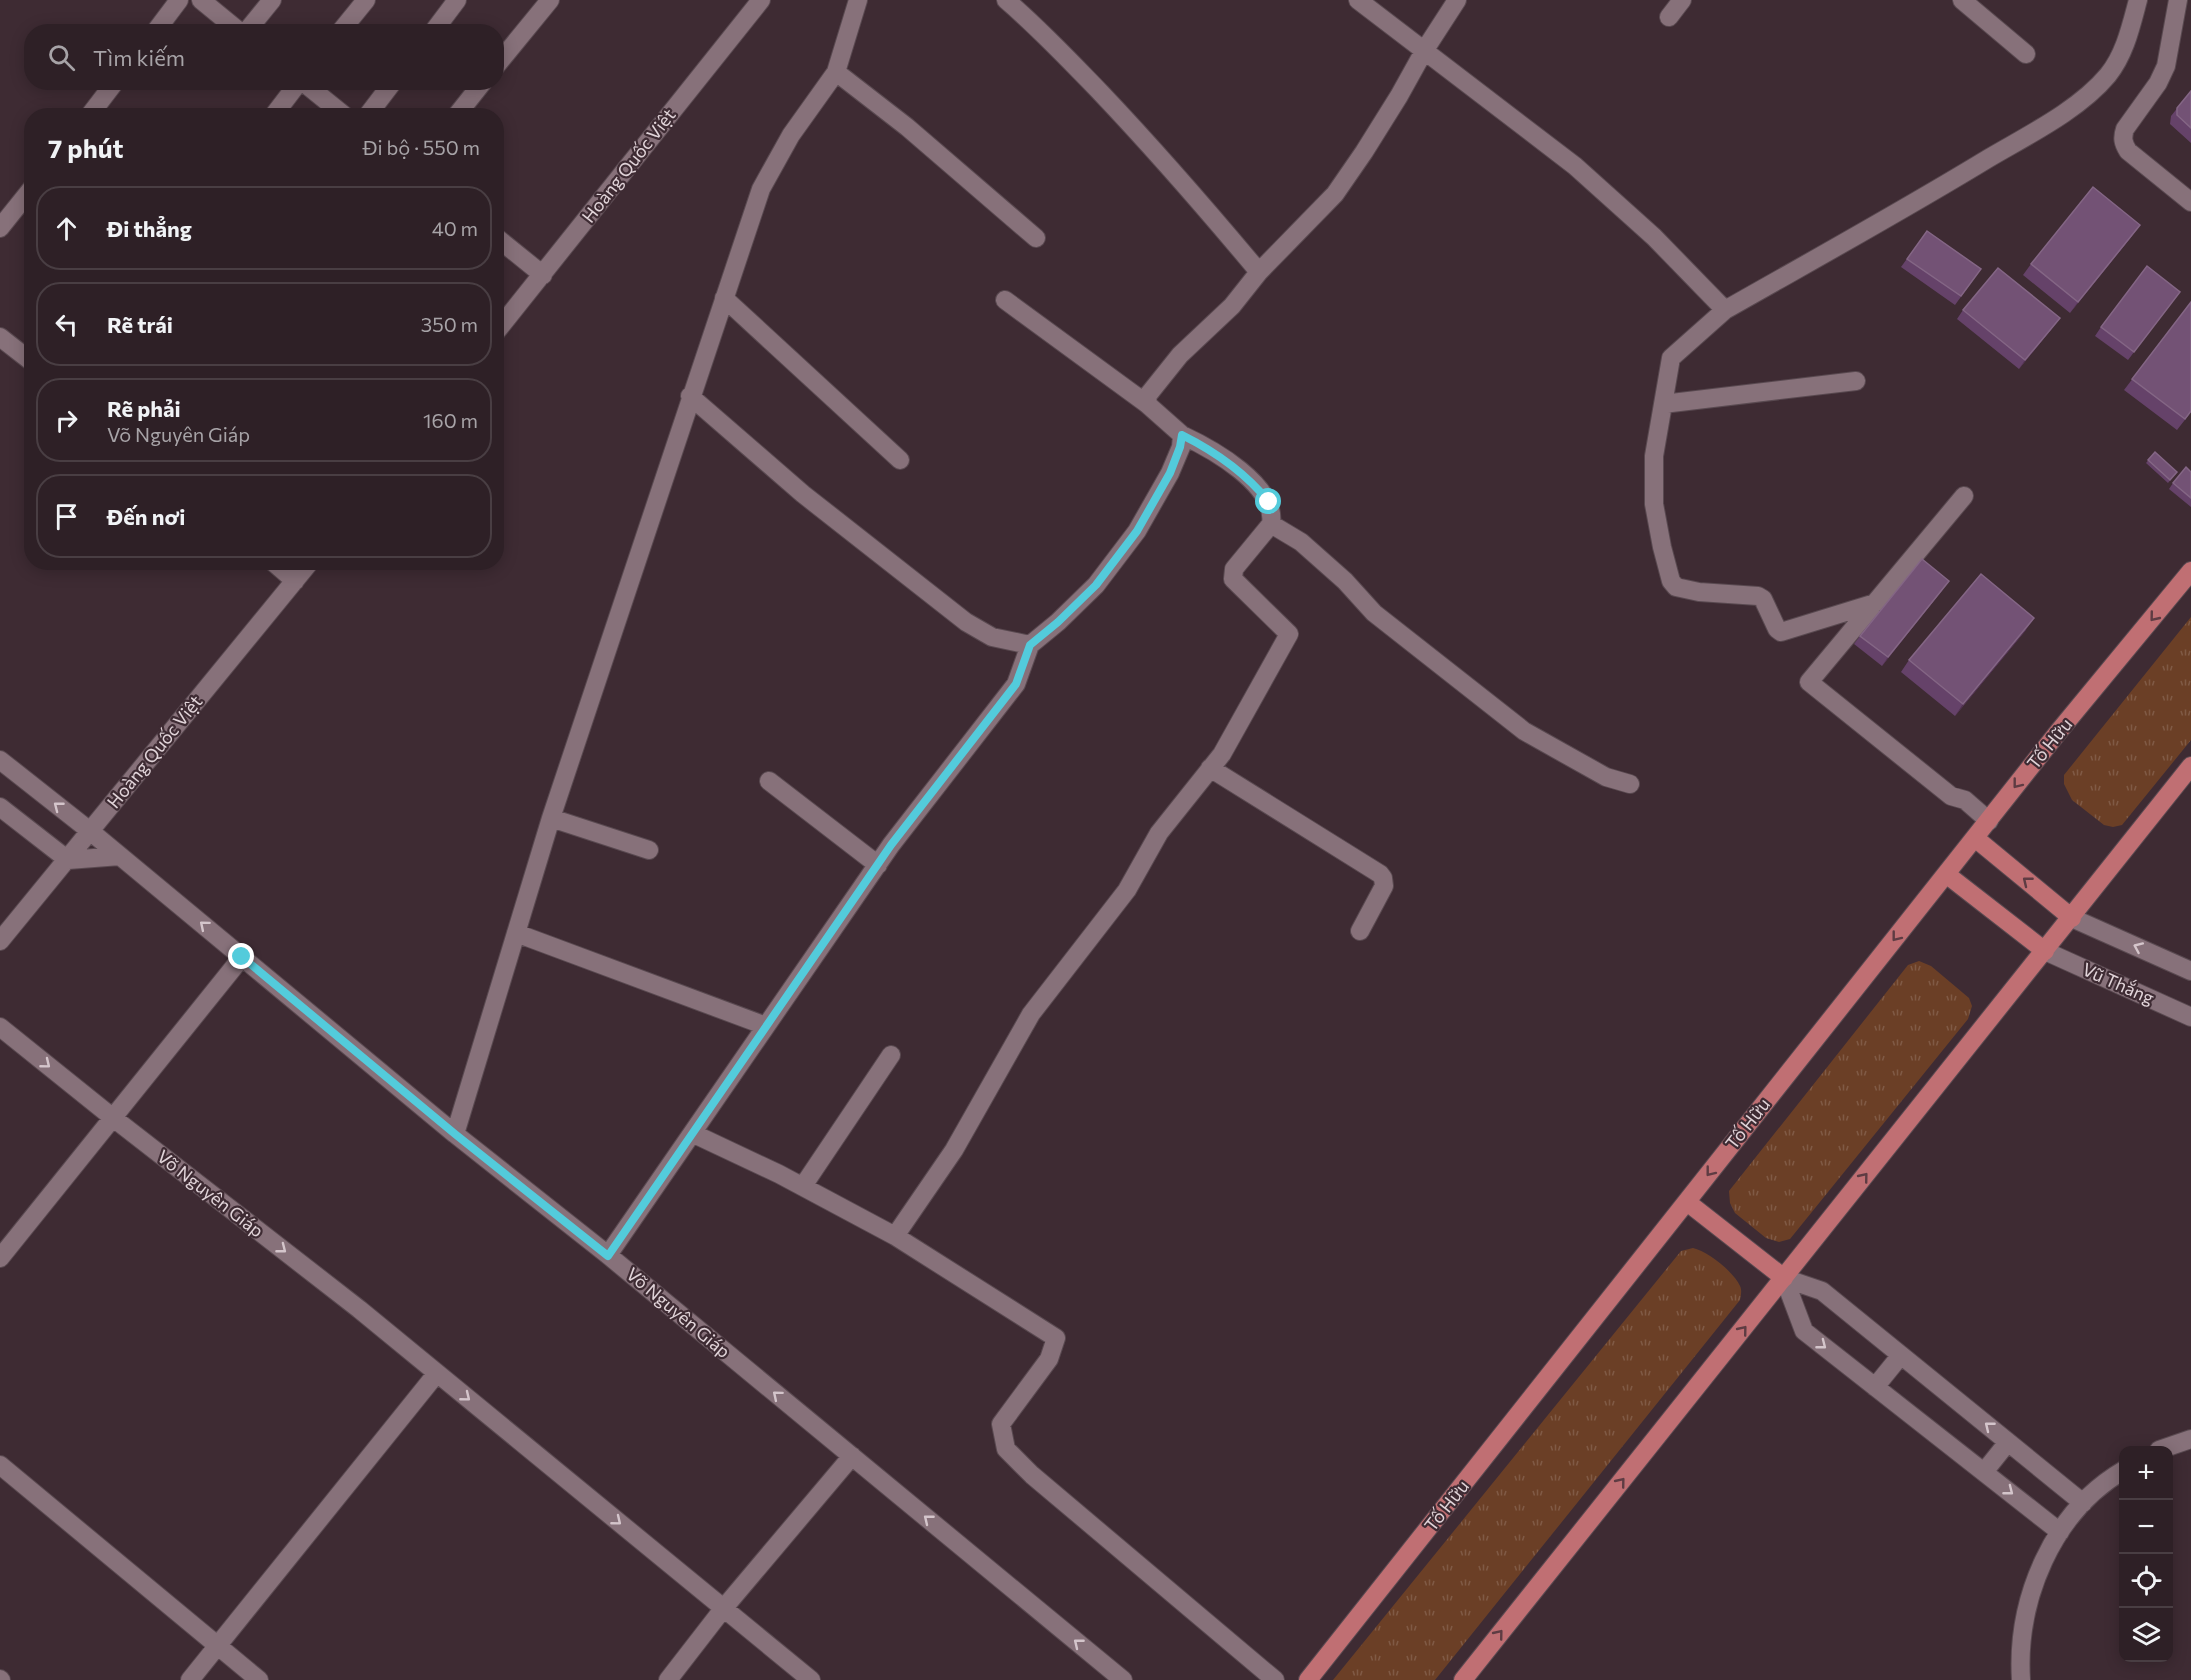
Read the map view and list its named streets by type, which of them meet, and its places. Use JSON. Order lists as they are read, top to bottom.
{
  "streets": {
    "main road": ["Tố Hữu"],
    "street": ["Hoàng Quốc Việt", "Vũ Thắng", "Võ Nguyên Giáp"]
  },
  "crossings": [
    ["Hoàng Quốc Việt", "Võ Nguyên Giáp"]
  ],
  "page": {
    "search": "Tìm kiếm",
    "heading": ["7 phút", "Đi bộ · 550 m"],
    "list": [
      ["Đi thẳng", "40 m"],
      ["Rẽ trái", "350 m"],
      ["Rẽ phải", "Võ Nguyên Giáp", "160 m"],
      "Đến nơi"
    ],
    "map_buttons": ["+", "−"]
  }
}
